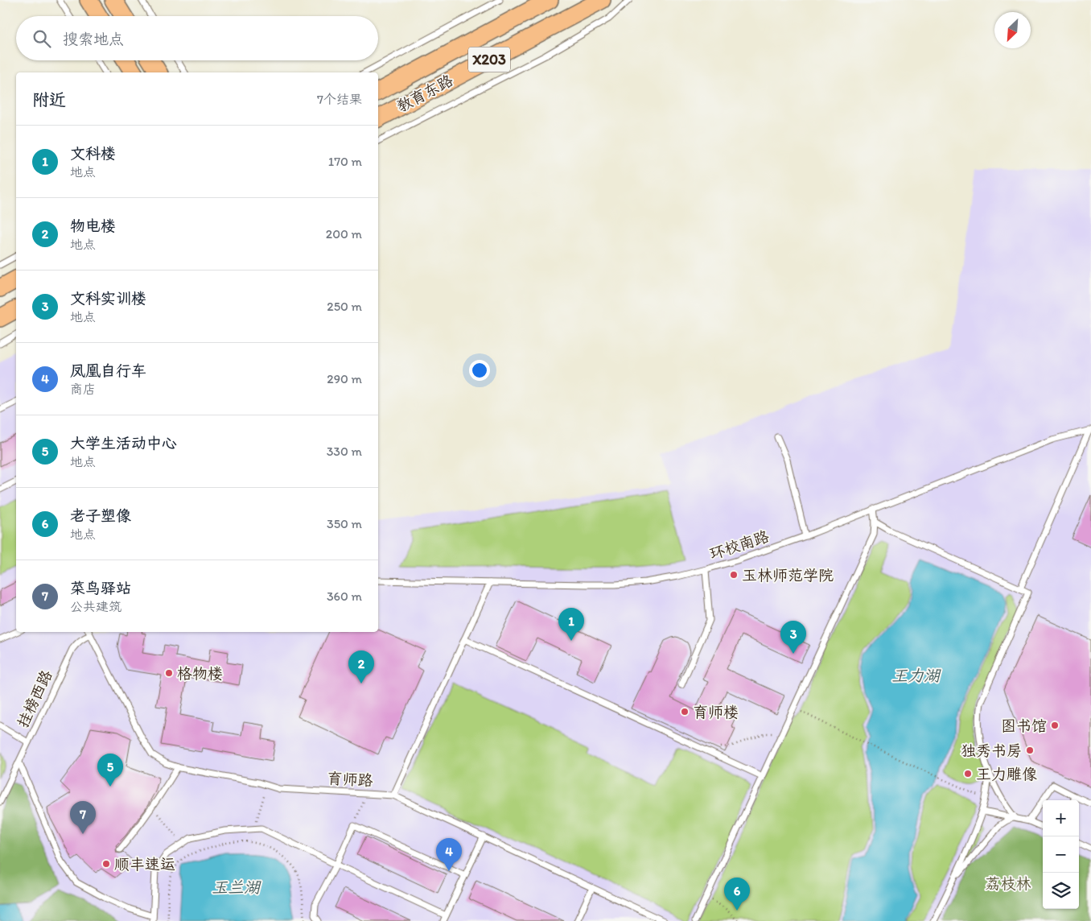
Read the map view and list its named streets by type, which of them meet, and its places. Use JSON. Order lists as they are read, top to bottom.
{
  "streets": {
    "main road": ["X203", "教育东路"],
    "lane": ["环校南路", "挂榜西路", "育师路"]
  },
  "crossings": [
    ["挂榜西路", "育师路"]
  ],
  "water": ["王力湖", "玉兰湖"],
  "parks": ["荔枝林"],
  "places": [
    "玉林师范学院",
    "格物楼",
    "育师楼",
    "图书馆",
    "独秀书房",
    "王力雕像",
    "顺丰速运"
  ],
  "north": "bottom left",
  "page": {
    "search": "搜索地点",
    "heading": ["附近", "7个结果"],
    "list": [
      {
        "mark": "1",
        "name": "文科楼",
        "note": "地点",
        "value": "170 m"
      },
      {
        "mark": "2",
        "name": "物电楼",
        "note": "地点",
        "value": "200 m"
      },
      {
        "mark": "3",
        "name": "文科实训楼",
        "note": "地点",
        "value": "250 m"
      },
      {
        "mark": "4",
        "name": "凤凰自行车",
        "note": "商店",
        "value": "290 m"
      },
      {
        "mark": "5",
        "name": "大学生活动中心",
        "note": "地点",
        "value": "330 m"
      },
      {
        "mark": "6",
        "name": "老子塑像",
        "note": "地点",
        "value": "350 m"
      },
      {
        "mark": "7",
        "name": "菜鸟驿站",
        "note": "公共建筑",
        "value": "360 m"
      }
    ],
    "pins": [
      "1",
      "3",
      "2",
      "5",
      "7",
      "4",
      "6"
    ],
    "map_buttons": ["+", "−"]
  }
}
